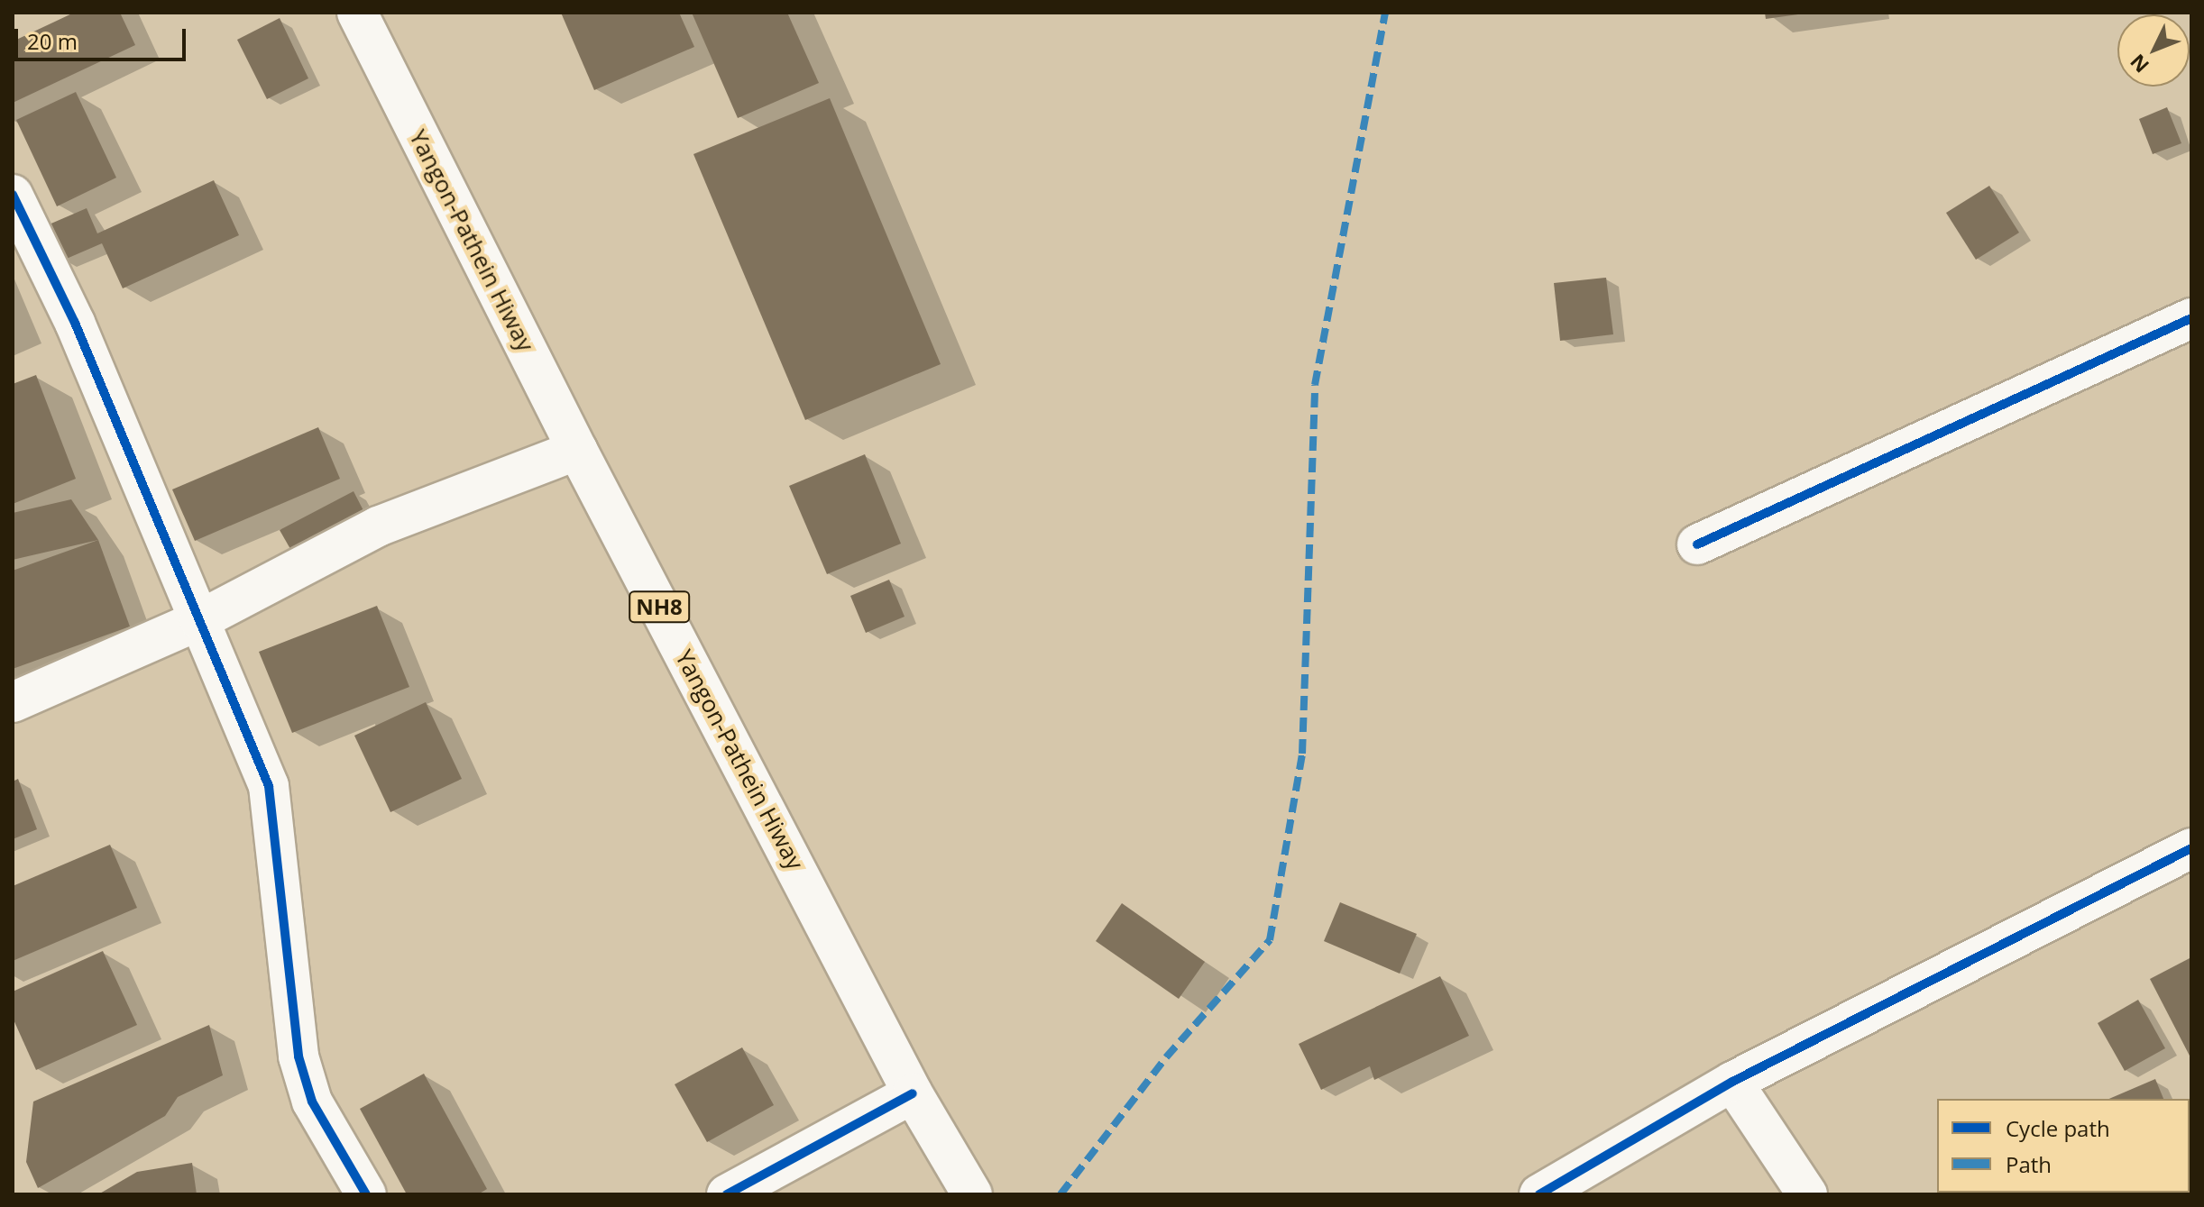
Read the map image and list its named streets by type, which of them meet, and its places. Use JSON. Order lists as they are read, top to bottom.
{
  "streets": {
    "main road": ["Yangon-Pathein Hiway", "NH8"]
  },
  "legend": ["Cycle path", "Path"],
  "scale_bar": "20 m",
  "north": "bottom left"
}
